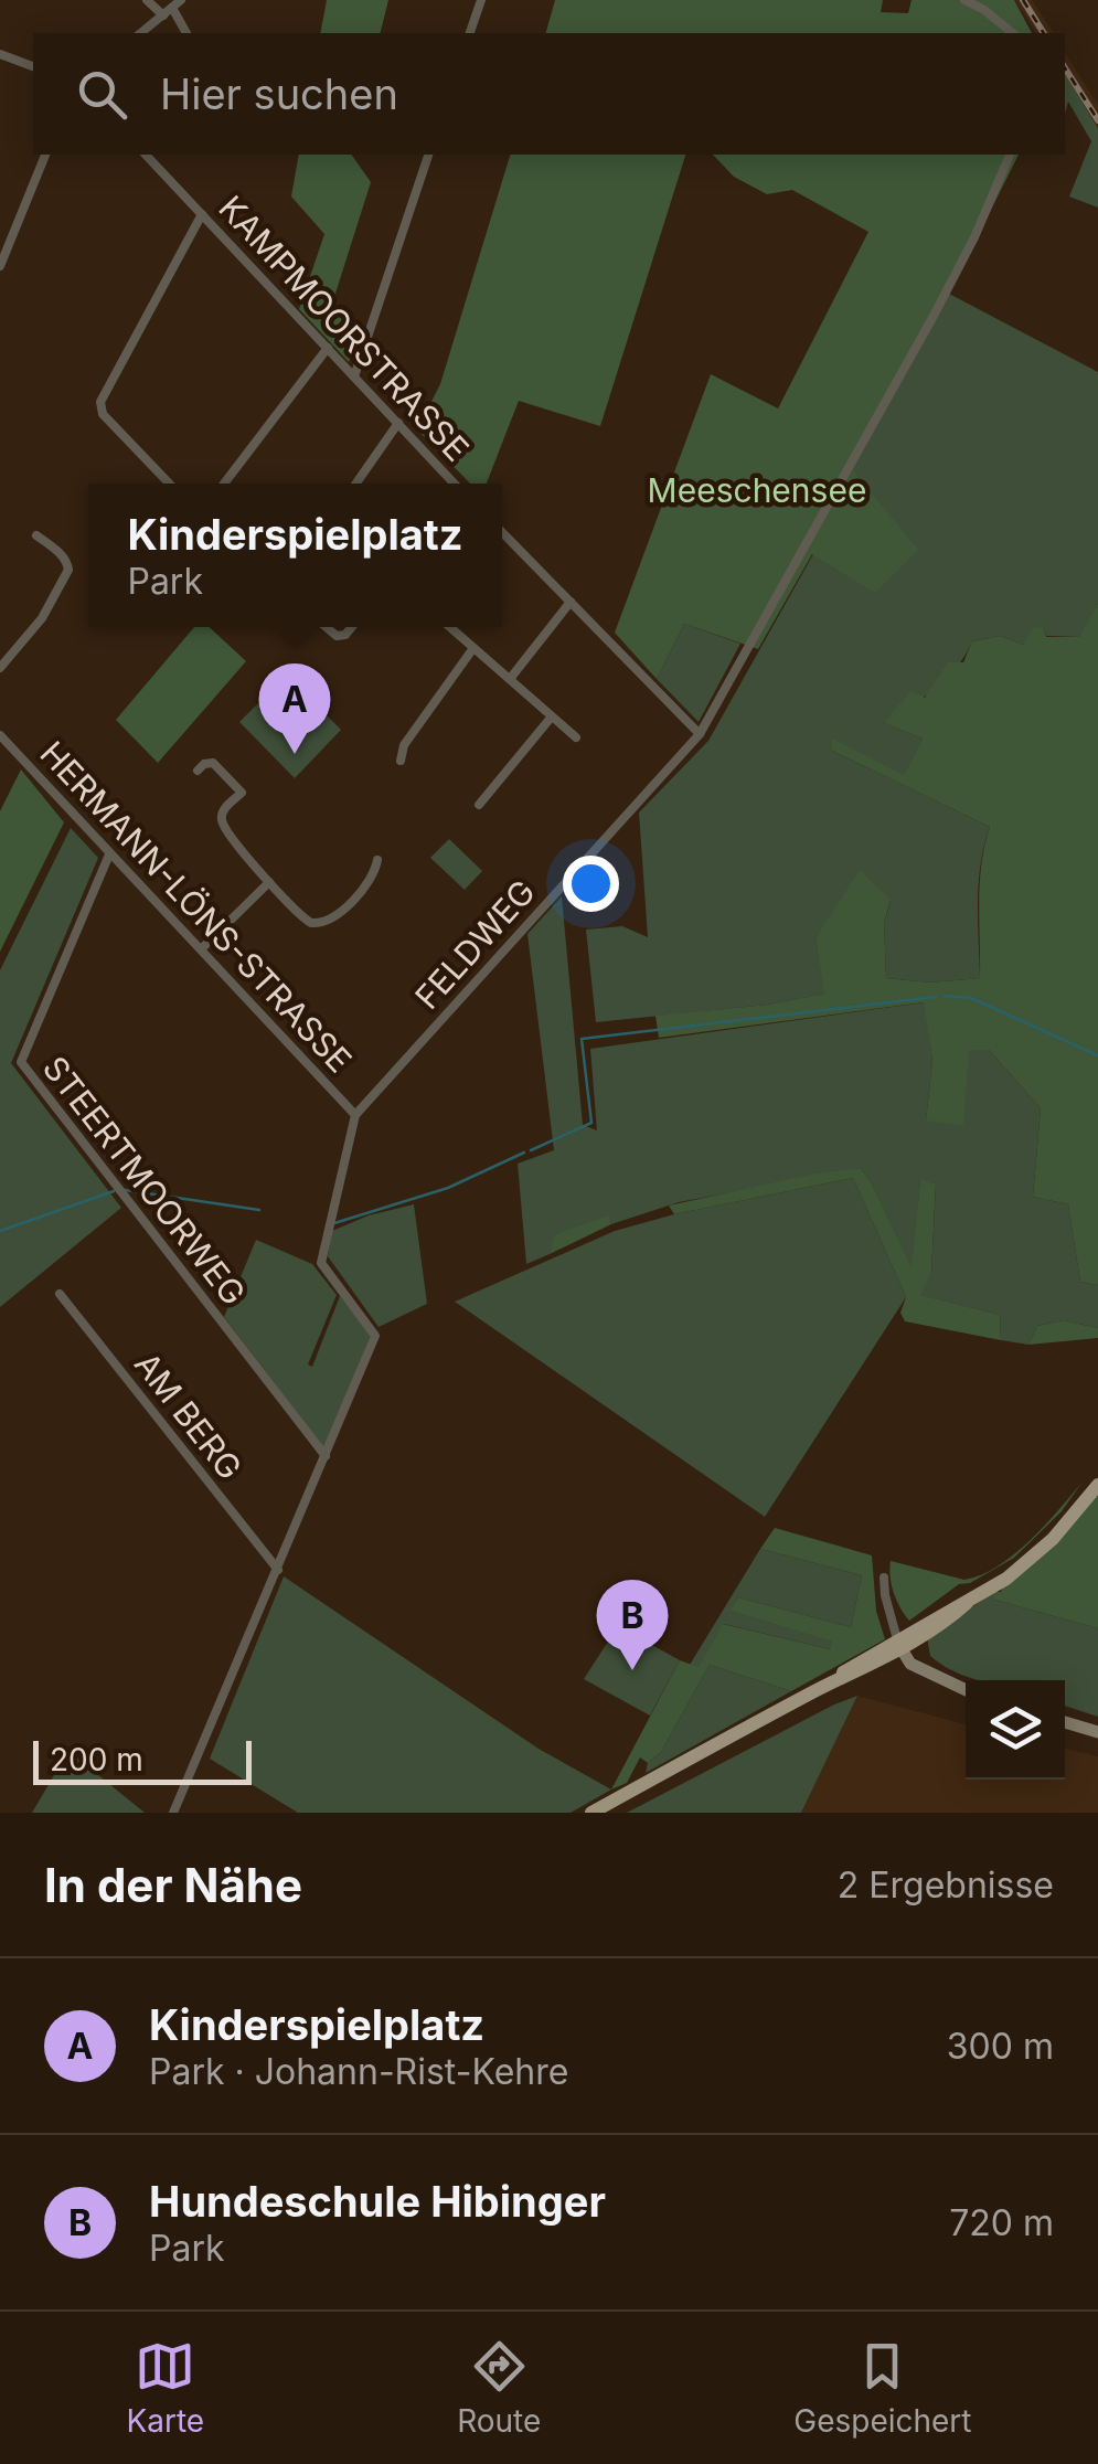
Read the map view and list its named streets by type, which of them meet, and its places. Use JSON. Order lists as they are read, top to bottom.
{
  "streets": {
    "street": [
      "KAMPMOORSTRASSE",
      "HERMANN-LÖNS-STRASSE",
      "FELDWEG",
      "STEERTMOORWEG",
      "AM BERG"
    ]
  },
  "crossings": [
    ["HERMANN-LÖNS-STRASSE", "FELDWEG"],
    ["HERMANN-LÖNS-STRASSE", "STEERTMOORWEG"],
    ["FELDWEG", "STEERTMOORWEG"],
    ["FELDWEG", "AM BERG"]
  ],
  "parks": ["Meeschensee"],
  "scale_bar": "200 m",
  "page": {
    "search": "Hier suchen",
    "popup": ["Kinderspielplatz", "Park"],
    "pins": ["A", "B"],
    "scale": "200 m",
    "heading": ["In der Nähe", "2 Ergebnisse"],
    "list": [
      {
        "mark": "A",
        "name": "Kinderspielplatz",
        "note": "Park · Johann-Rist-Kehre",
        "value": "300 m"
      },
      {
        "mark": "B",
        "name": "Hundeschule Hibinger",
        "note": "Park",
        "value": "720 m"
      }
    ],
    "nav": ["Karte", "Route", "Gespeichert"]
  }
}
